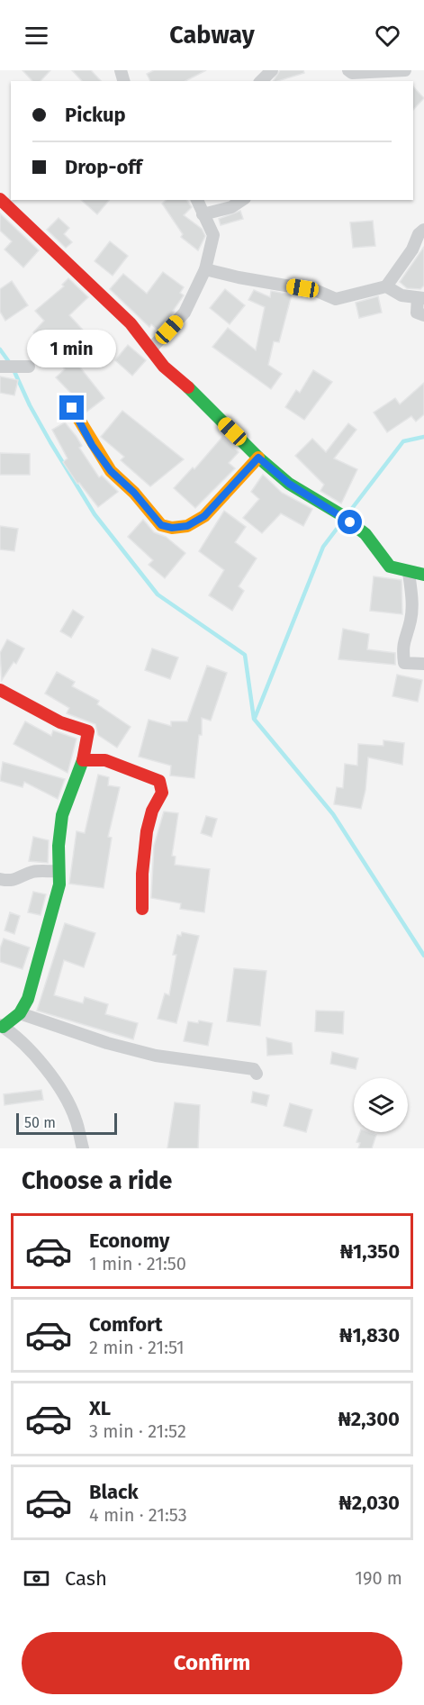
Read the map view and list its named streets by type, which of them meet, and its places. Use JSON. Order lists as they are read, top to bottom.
{
  "scale_bar": "50 m",
  "page": {
    "header": "Cabway",
    "banner": ["Pickup", "Drop-off"],
    "bubble": "1 min",
    "scale": "50 m",
    "heading": "Choose a ride",
    "list": [
      {
        "name": "Economy",
        "note": "1 min · 21:50",
        "value": "₦1,350"
      },
      {
        "name": "Comfort",
        "note": "2 min · 21:51",
        "value": "₦1,830"
      },
      {
        "name": "XL",
        "note": "3 min · 21:52",
        "value": "₦2,300"
      },
      {
        "name": "Black",
        "note": "4 min · 21:53",
        "value": "₦2,030"
      }
    ],
    "pay": ["Cash", "190 m"],
    "buttons": "Confirm"
  }
}
